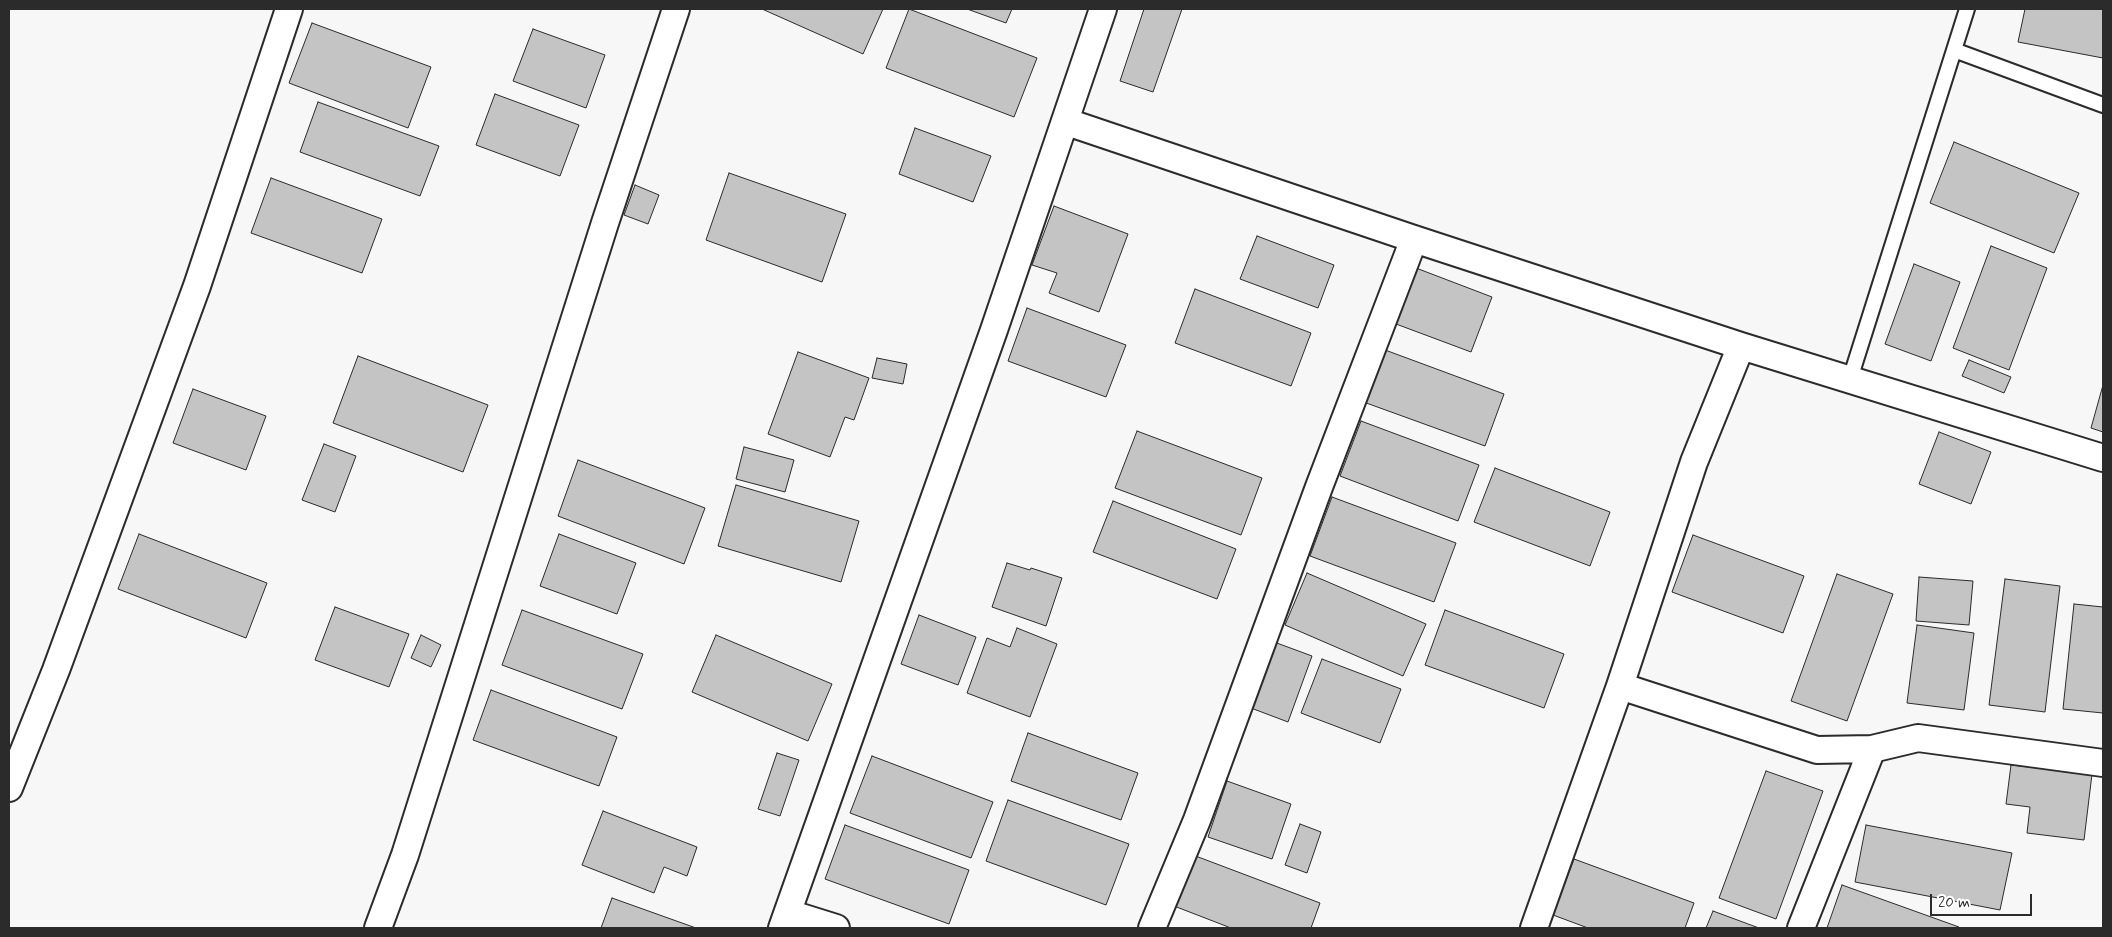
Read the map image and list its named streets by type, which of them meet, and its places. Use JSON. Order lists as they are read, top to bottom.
{
  "scale_bar": "20 m"
}
